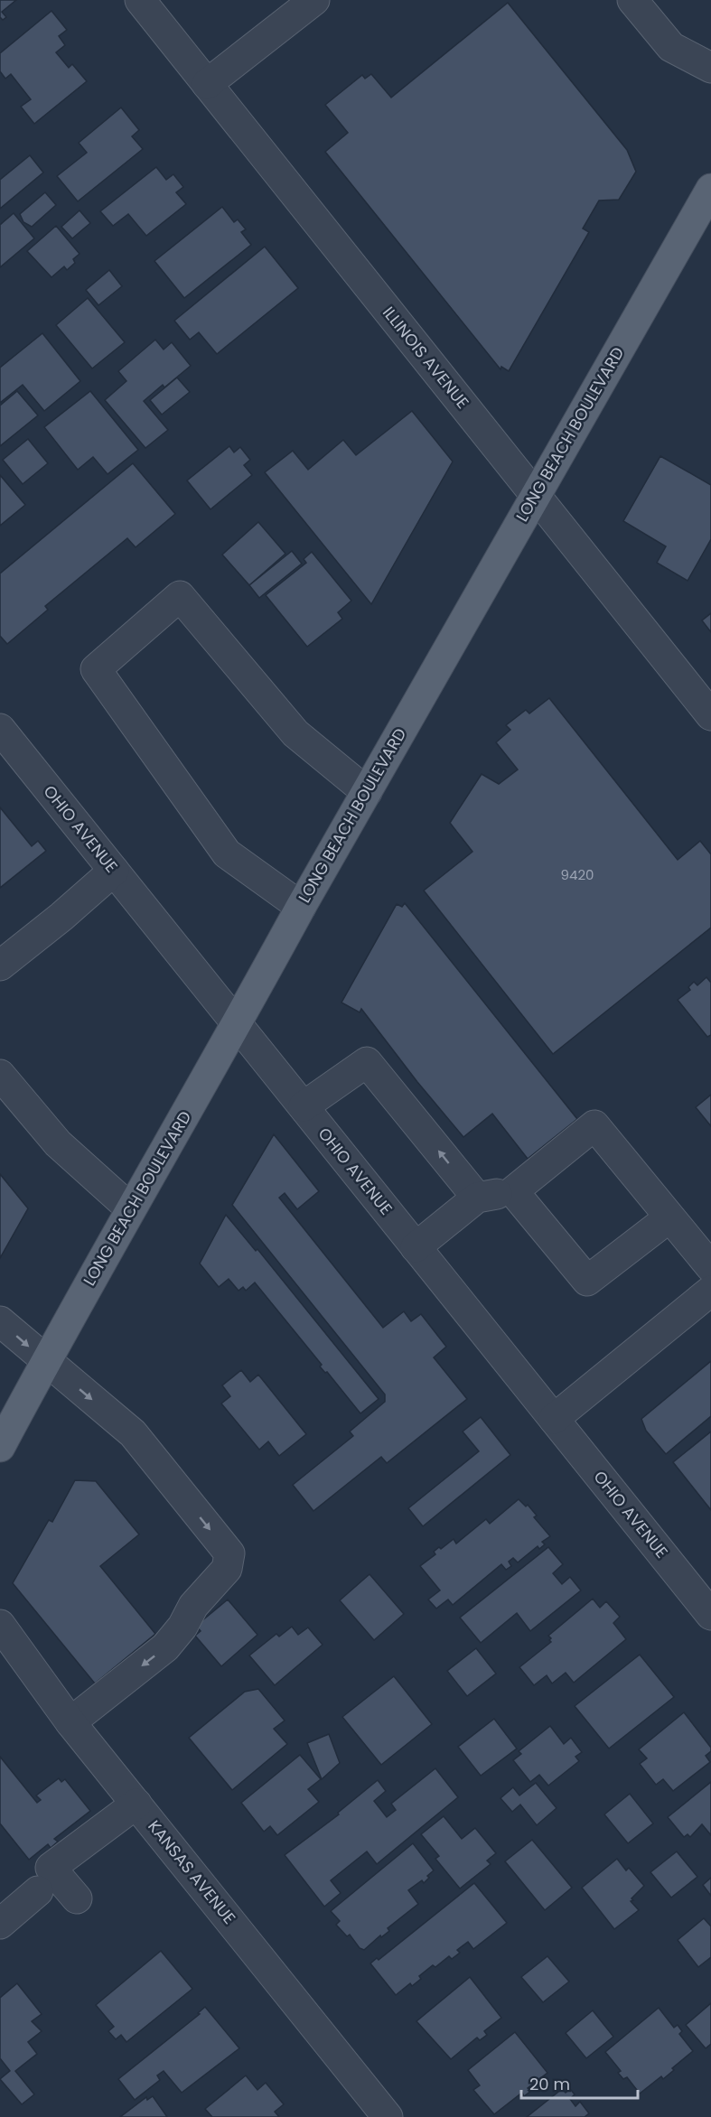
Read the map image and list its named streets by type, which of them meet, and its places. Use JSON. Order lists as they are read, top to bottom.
{
  "streets": {
    "main road": ["LONG BEACH BOULEVARD"],
    "street": ["ILLINOIS AVENUE", "OHIO AVENUE", "KANSAS AVENUE"]
  },
  "crossings": [
    ["ILLINOIS AVENUE", "LONG BEACH BOULEVARD"],
    ["LONG BEACH BOULEVARD", "OHIO AVENUE"]
  ],
  "house_numbers": ["9420"],
  "scale_bar": "20 m"
}
